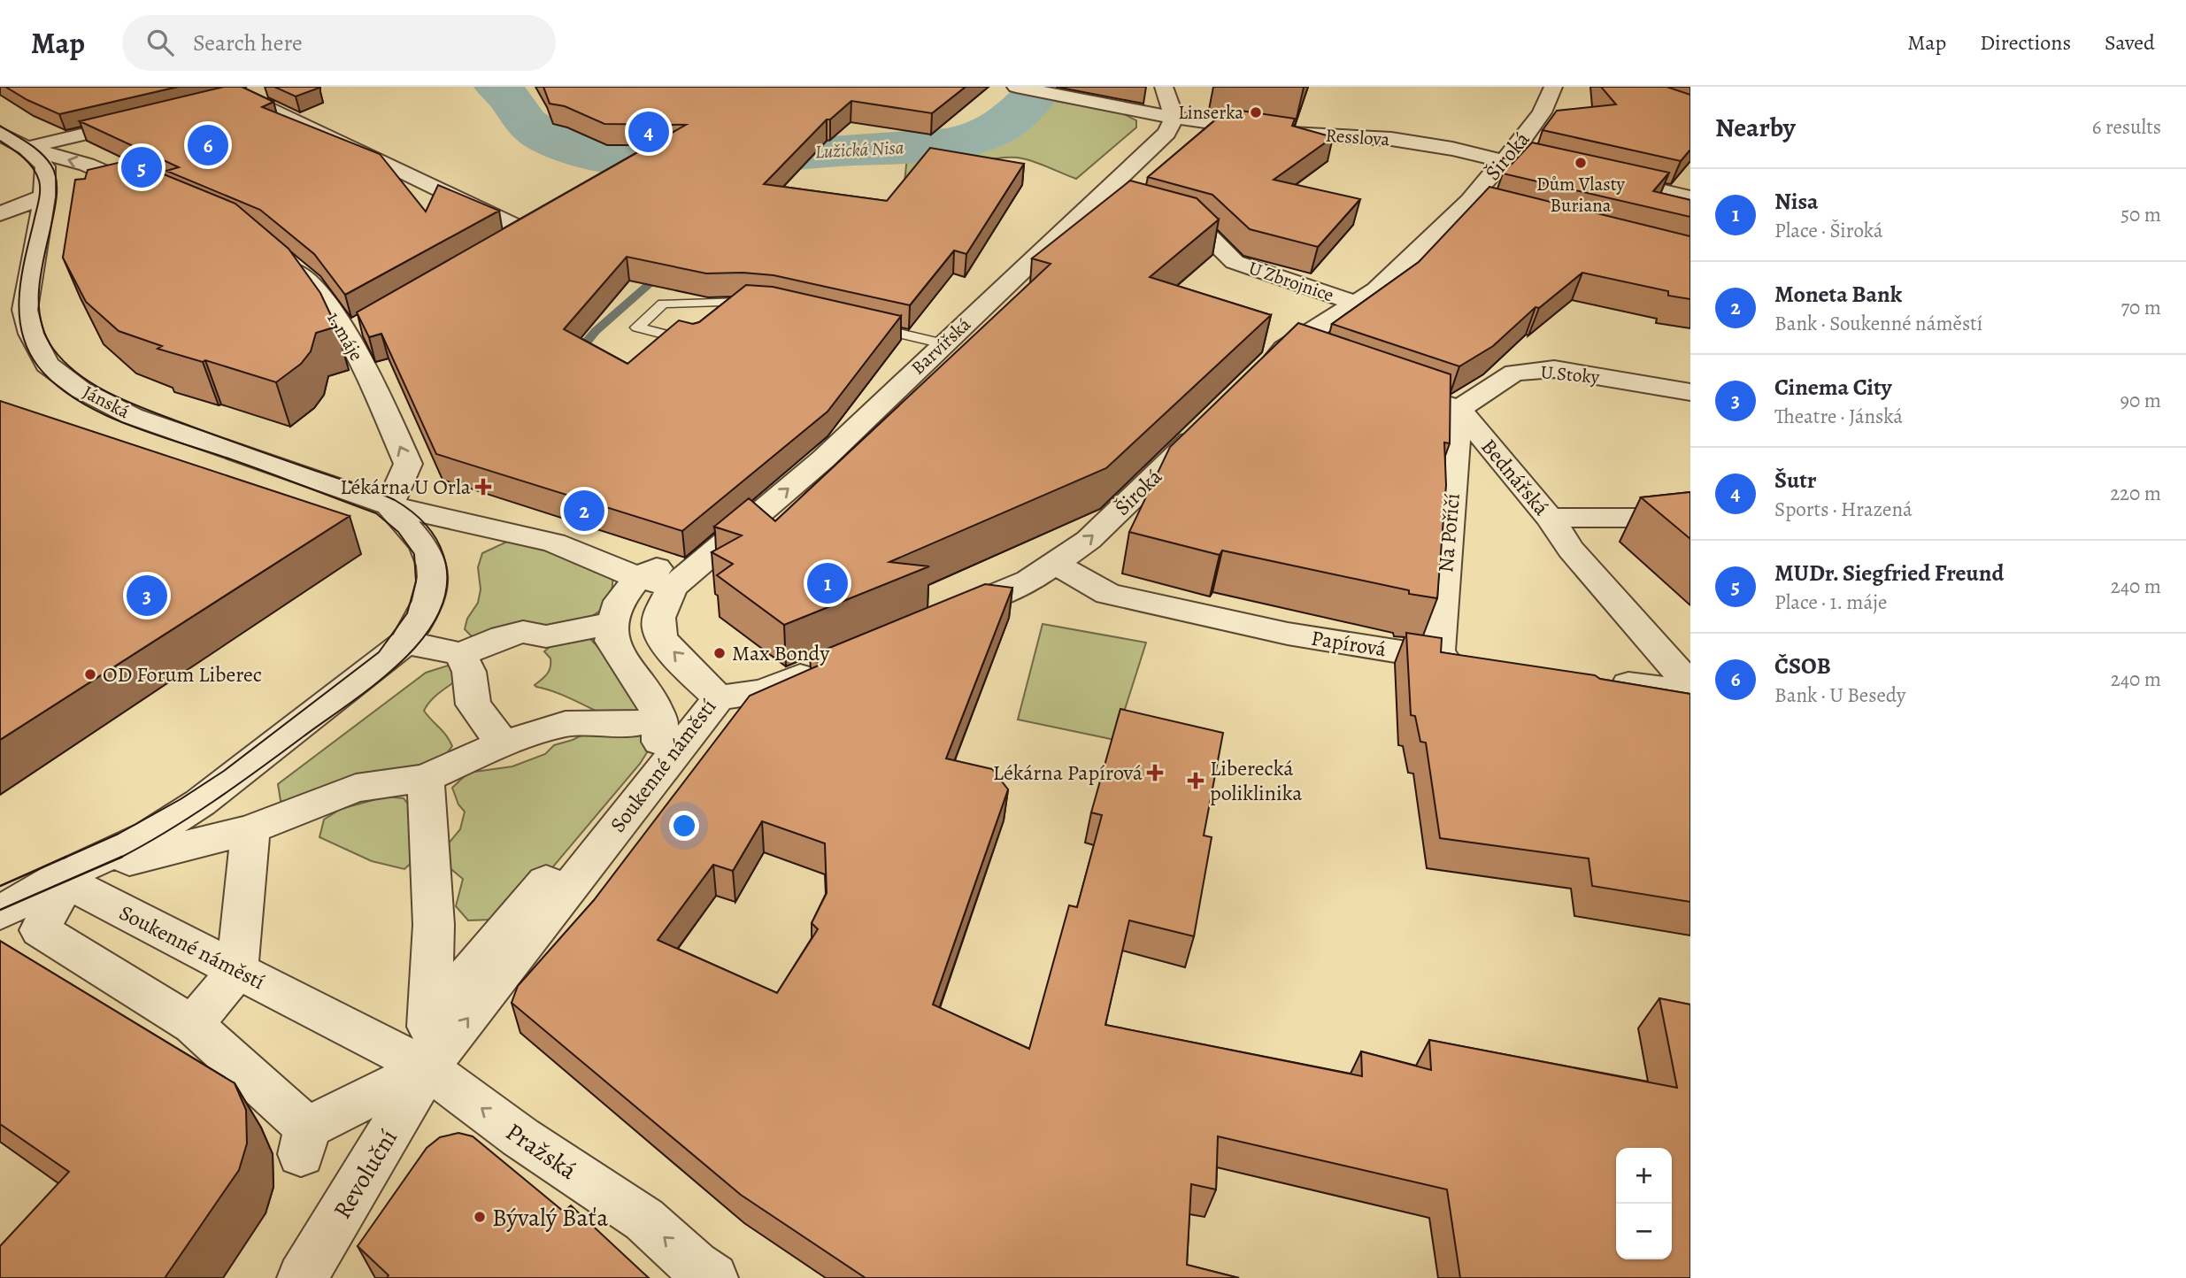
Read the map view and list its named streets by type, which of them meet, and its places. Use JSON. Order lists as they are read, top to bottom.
{
  "streets": {
    "street": [
      "Resslova",
      "Široká",
      "U Zbrojnice",
      "1. máje",
      "Barvířská",
      "U Stoky",
      "Jánská",
      "Bednářská",
      "Na Poříčí",
      "Papírová",
      "Soukenné náměstí",
      "Pražská",
      "Revoluční"
    ]
  },
  "crossings": [
    ["Resslova", "Široká"],
    ["Resslova", "Barvířská"],
    ["Široká", "U Zbrojnice"],
    ["Široká", "Papírová"],
    ["1. máje", "Jánská"],
    ["Barvířská", "Soukenné náměstí"],
    ["U Stoky", "Bednářská"],
    ["U Stoky", "Na Poříčí"],
    ["Bednářská", "Na Poříčí"],
    ["Na Poříčí", "Papírová"],
    ["Soukenné náměstí", "Pražská"],
    ["Soukenné náměstí", "Revoluční"],
    ["Pražská", "Revoluční"]
  ],
  "one_way": ["1. máje", "Barvířská", "Pražská"],
  "water": ["Lužická Nisa"],
  "places": {
    "other": [
      "Linserka",
      "Dům Vlasty Buriana",
      "Max Bondy",
      "OD Forum Liberec",
      "Bývalý Baťa"
    ],
    "health": ["Lékárna U Orla", "Lékárna Papírová", "Liberecká poliklinika"]
  },
  "page": {
    "header": "Map",
    "search": "Search here",
    "nav": ["Map", "Directions", "Saved"],
    "heading": ["Nearby", "6 results"],
    "pins": [
      "4",
      "6",
      "5",
      "2",
      "1",
      "3"
    ],
    "list": [
      {
        "mark": "1",
        "name": "Nisa",
        "note": "Place · Široká",
        "value": "50 m"
      },
      {
        "mark": "2",
        "name": "Moneta Bank",
        "note": "Bank · Soukenné náměstí",
        "value": "70 m"
      },
      {
        "mark": "3",
        "name": "Cinema City",
        "note": "Theatre · Jánská",
        "value": "90 m"
      },
      {
        "mark": "4",
        "name": "Šutr",
        "note": "Sports · Hrazená",
        "value": "220 m"
      },
      {
        "mark": "5",
        "name": "MUDr. Siegfried Freund",
        "note": "Place · 1. máje",
        "value": "240 m"
      },
      {
        "mark": "6",
        "name": "ČSOB",
        "note": "Bank · U Besedy",
        "value": "240 m"
      }
    ],
    "map_buttons": ["+", "−"]
  }
}
